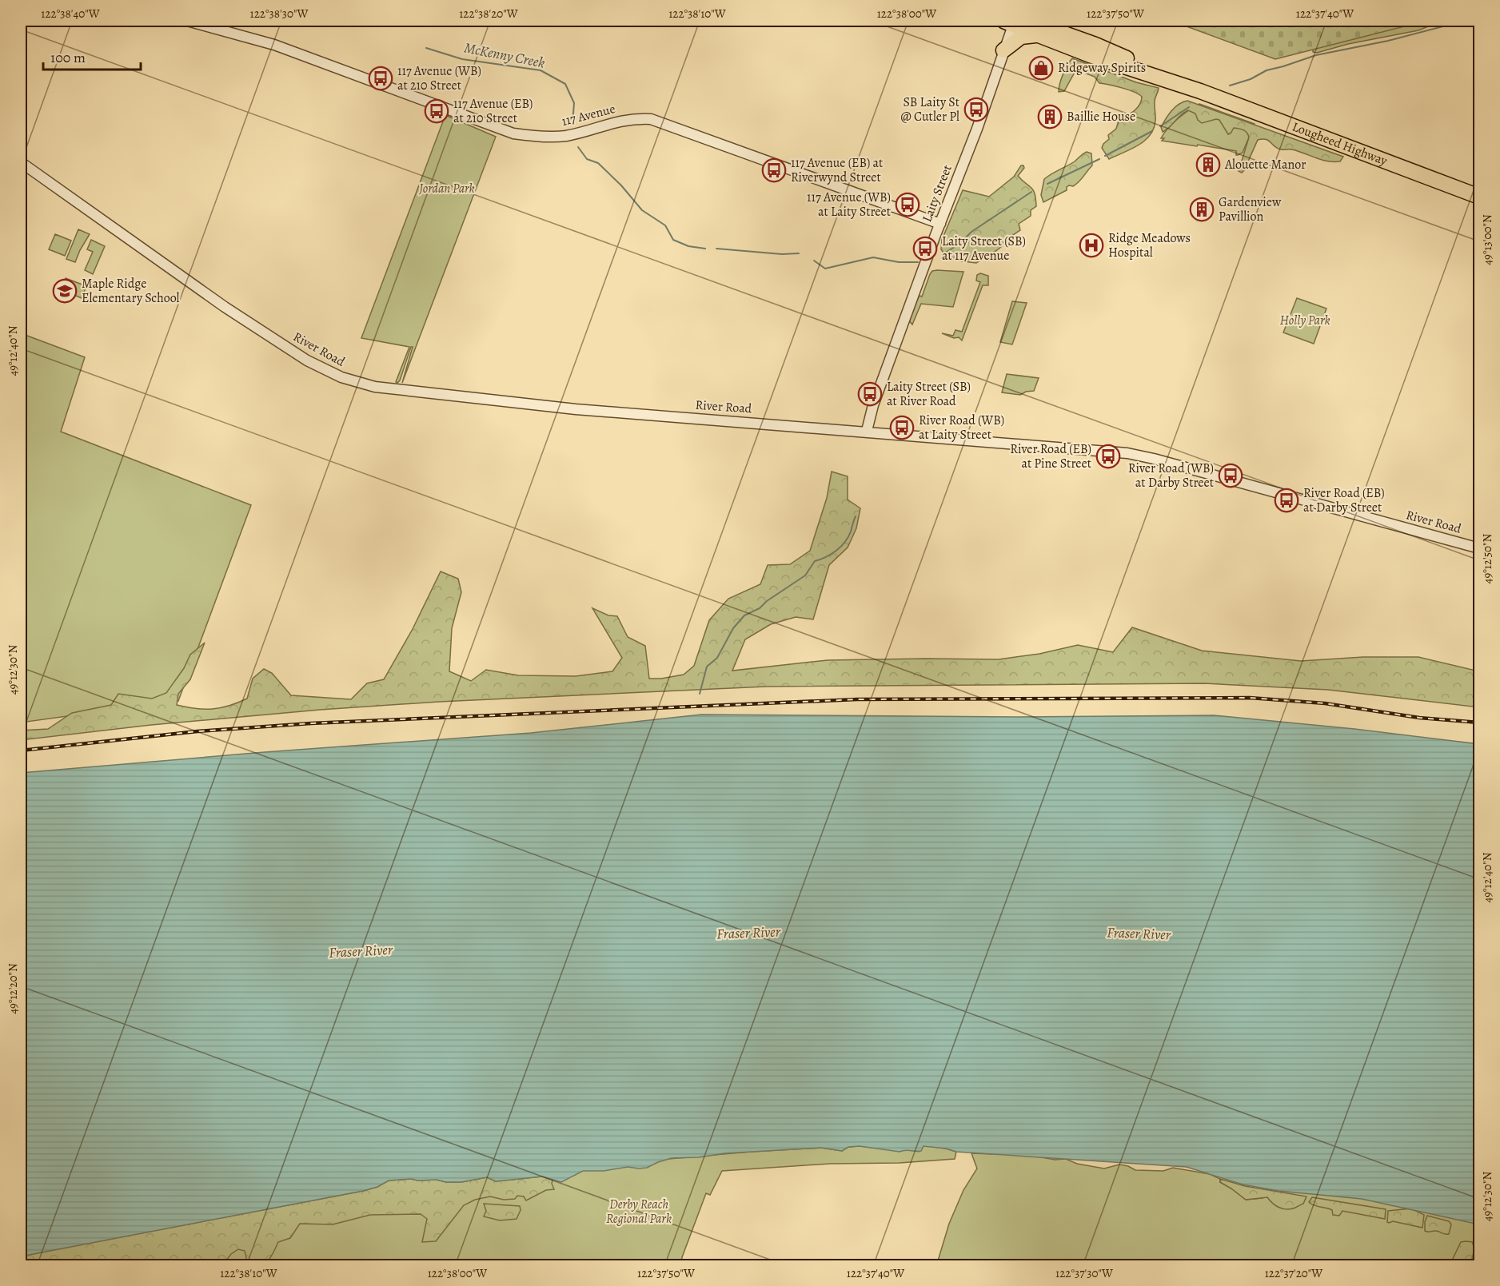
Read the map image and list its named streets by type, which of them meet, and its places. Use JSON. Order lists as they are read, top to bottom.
{
  "streets": {
    "highway": ["Lougheed Highway"],
    "street": ["117 Avenue", "Laity Street", "River Road"]
  },
  "crossings": [
    ["117 Avenue", "Laity Street"],
    ["Lougheed Highway", "Laity Street"],
    ["Laity Street", "River Road"]
  ],
  "water": ["McKenny Creek", "Fraser River"],
  "parks": ["Jordan Park", "Holly Park", "Derby Reach Regional Park"],
  "places": {
    "shop": ["Ridgeway Spirits"],
    "bus stop": [
      "117 Avenue (WB) at 210 Street",
      "SB Laity St @ Cutler Pl",
      "117 Avenue (EB) at 210 Street",
      "117 Avenue (EB) at Riverwynd Street",
      "117 Avenue (WB) at Laity Street",
      "Laity Street (SB) at 117 Avenue",
      "Laity Street (SB) at River Road",
      "River Road (WB) at Laity Street",
      "River Road (EB) at Pine Street",
      "River Road (WB) at Darby Street",
      "River Road (EB) at Darby Street"
    ],
    "building": ["Baillie House", "Alouette Manor", "Gardenview Pavillion"],
    "hospital": ["Ridge Meadows Hospital"],
    "school or university": ["Maple Ridge Elementary School"]
  },
  "scale_bar": "100 m",
  "coordinates": [
    "122°38'40\"W",
    "122°38'30\"W",
    "122°38'20\"W",
    "122°38'10\"W",
    "122°38'00\"W",
    "122°37'50\"W",
    "122°37'40\"W",
    "49°13'00\"N",
    "49°12'40\"N",
    "49°12'50\"N",
    "49°12'30\"N",
    "49°12'20\"N",
    "122°37'30\"W",
    "122°37'20\"W"
  ]
}
